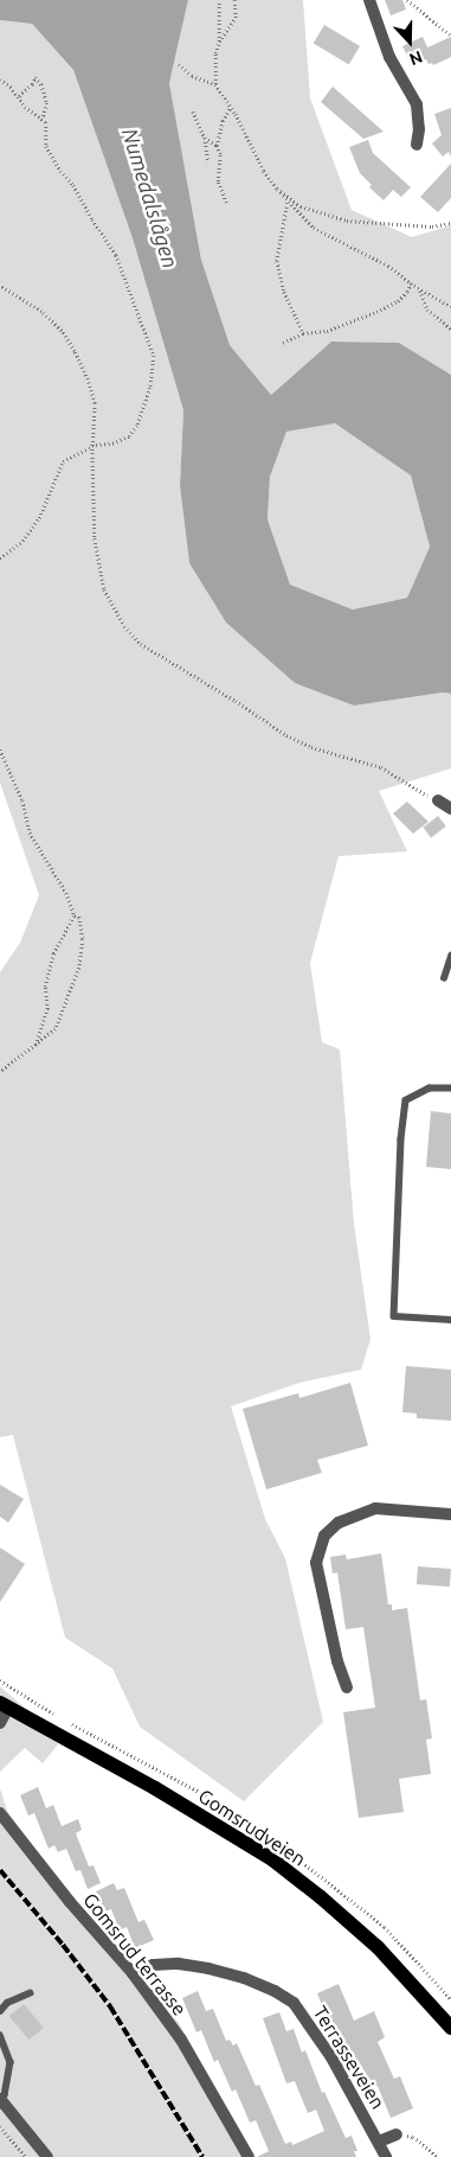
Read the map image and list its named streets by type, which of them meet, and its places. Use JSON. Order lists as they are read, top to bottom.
{
  "streets": {
    "main road": ["Gomsrudveien"],
    "street": ["Gomsrud terrasse", "Terrasseveien"]
  },
  "crossings": [
    ["Gomsrud terrasse", "Terrasseveien"]
  ],
  "water": ["Numedalslågen"],
  "north": "bottom"
}
